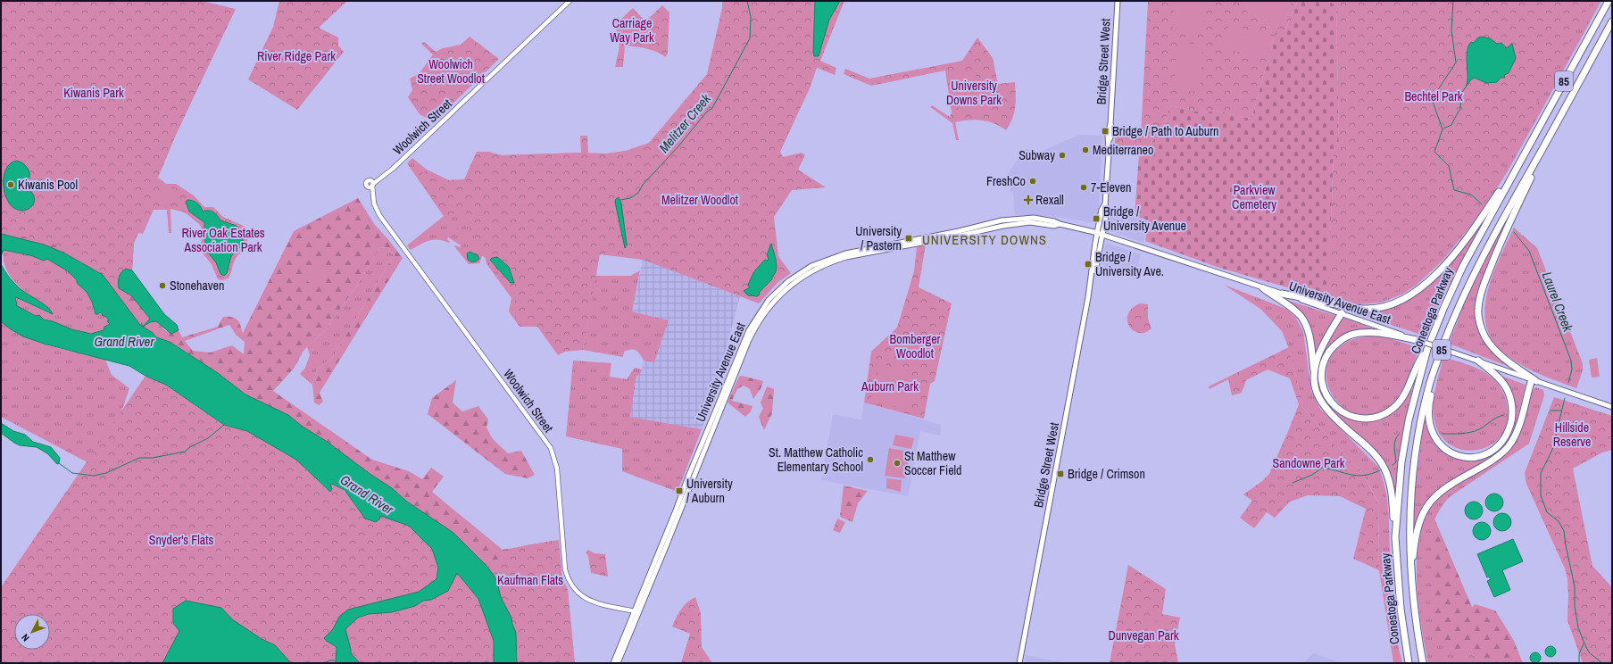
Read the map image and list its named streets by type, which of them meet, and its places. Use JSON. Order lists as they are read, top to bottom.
{
  "streets": {
    "highway": ["85", "Conestoga Parkway"],
    "main road": ["Bridge Street West", "University Avenue East"],
    "street": ["Woolwich Street"]
  },
  "crossings": [
    ["Bridge Street West", "University Avenue East"],
    ["Woolwich Street", "University Avenue East"]
  ],
  "districts": ["UNIVERSITY DOWNS"],
  "water": ["Melitzer Creek", "Laurel Creek", "Grand River"],
  "parks": [
    "Carriage Way Park",
    "River Ridge Park",
    "Woolwich Street Woodlot",
    "University Downs Park",
    "Kiwanis Park",
    "Bechtel Park",
    "Parkview Cemetery",
    "Melitzer Woodlot",
    "River Oak Estates Association Park",
    "Bomberger Woodlot",
    "Auburn Park",
    "Hillside Reserve",
    "Sandowne Park",
    "Snyder's Flats",
    "Kaufman Flats",
    "Dunvegan Park"
  ],
  "places": {
    "transit": [
      "Bridge / Path to Auburn",
      "Bridge / University Avenue",
      "University / Pastern",
      "Bridge / University Ave.",
      "Bridge / Crimson",
      "University / Auburn"
    ],
    "other": [
      "Mediterraneo",
      "Subway",
      "FreshCo",
      "Kiwanis Pool",
      "7-Eleven",
      "Stonehaven",
      "St. Matthew Catholic Elementary School",
      "St Matthew Soccer Field"
    ],
    "health": ["Rexall"]
  },
  "north": "bottom left"
}
